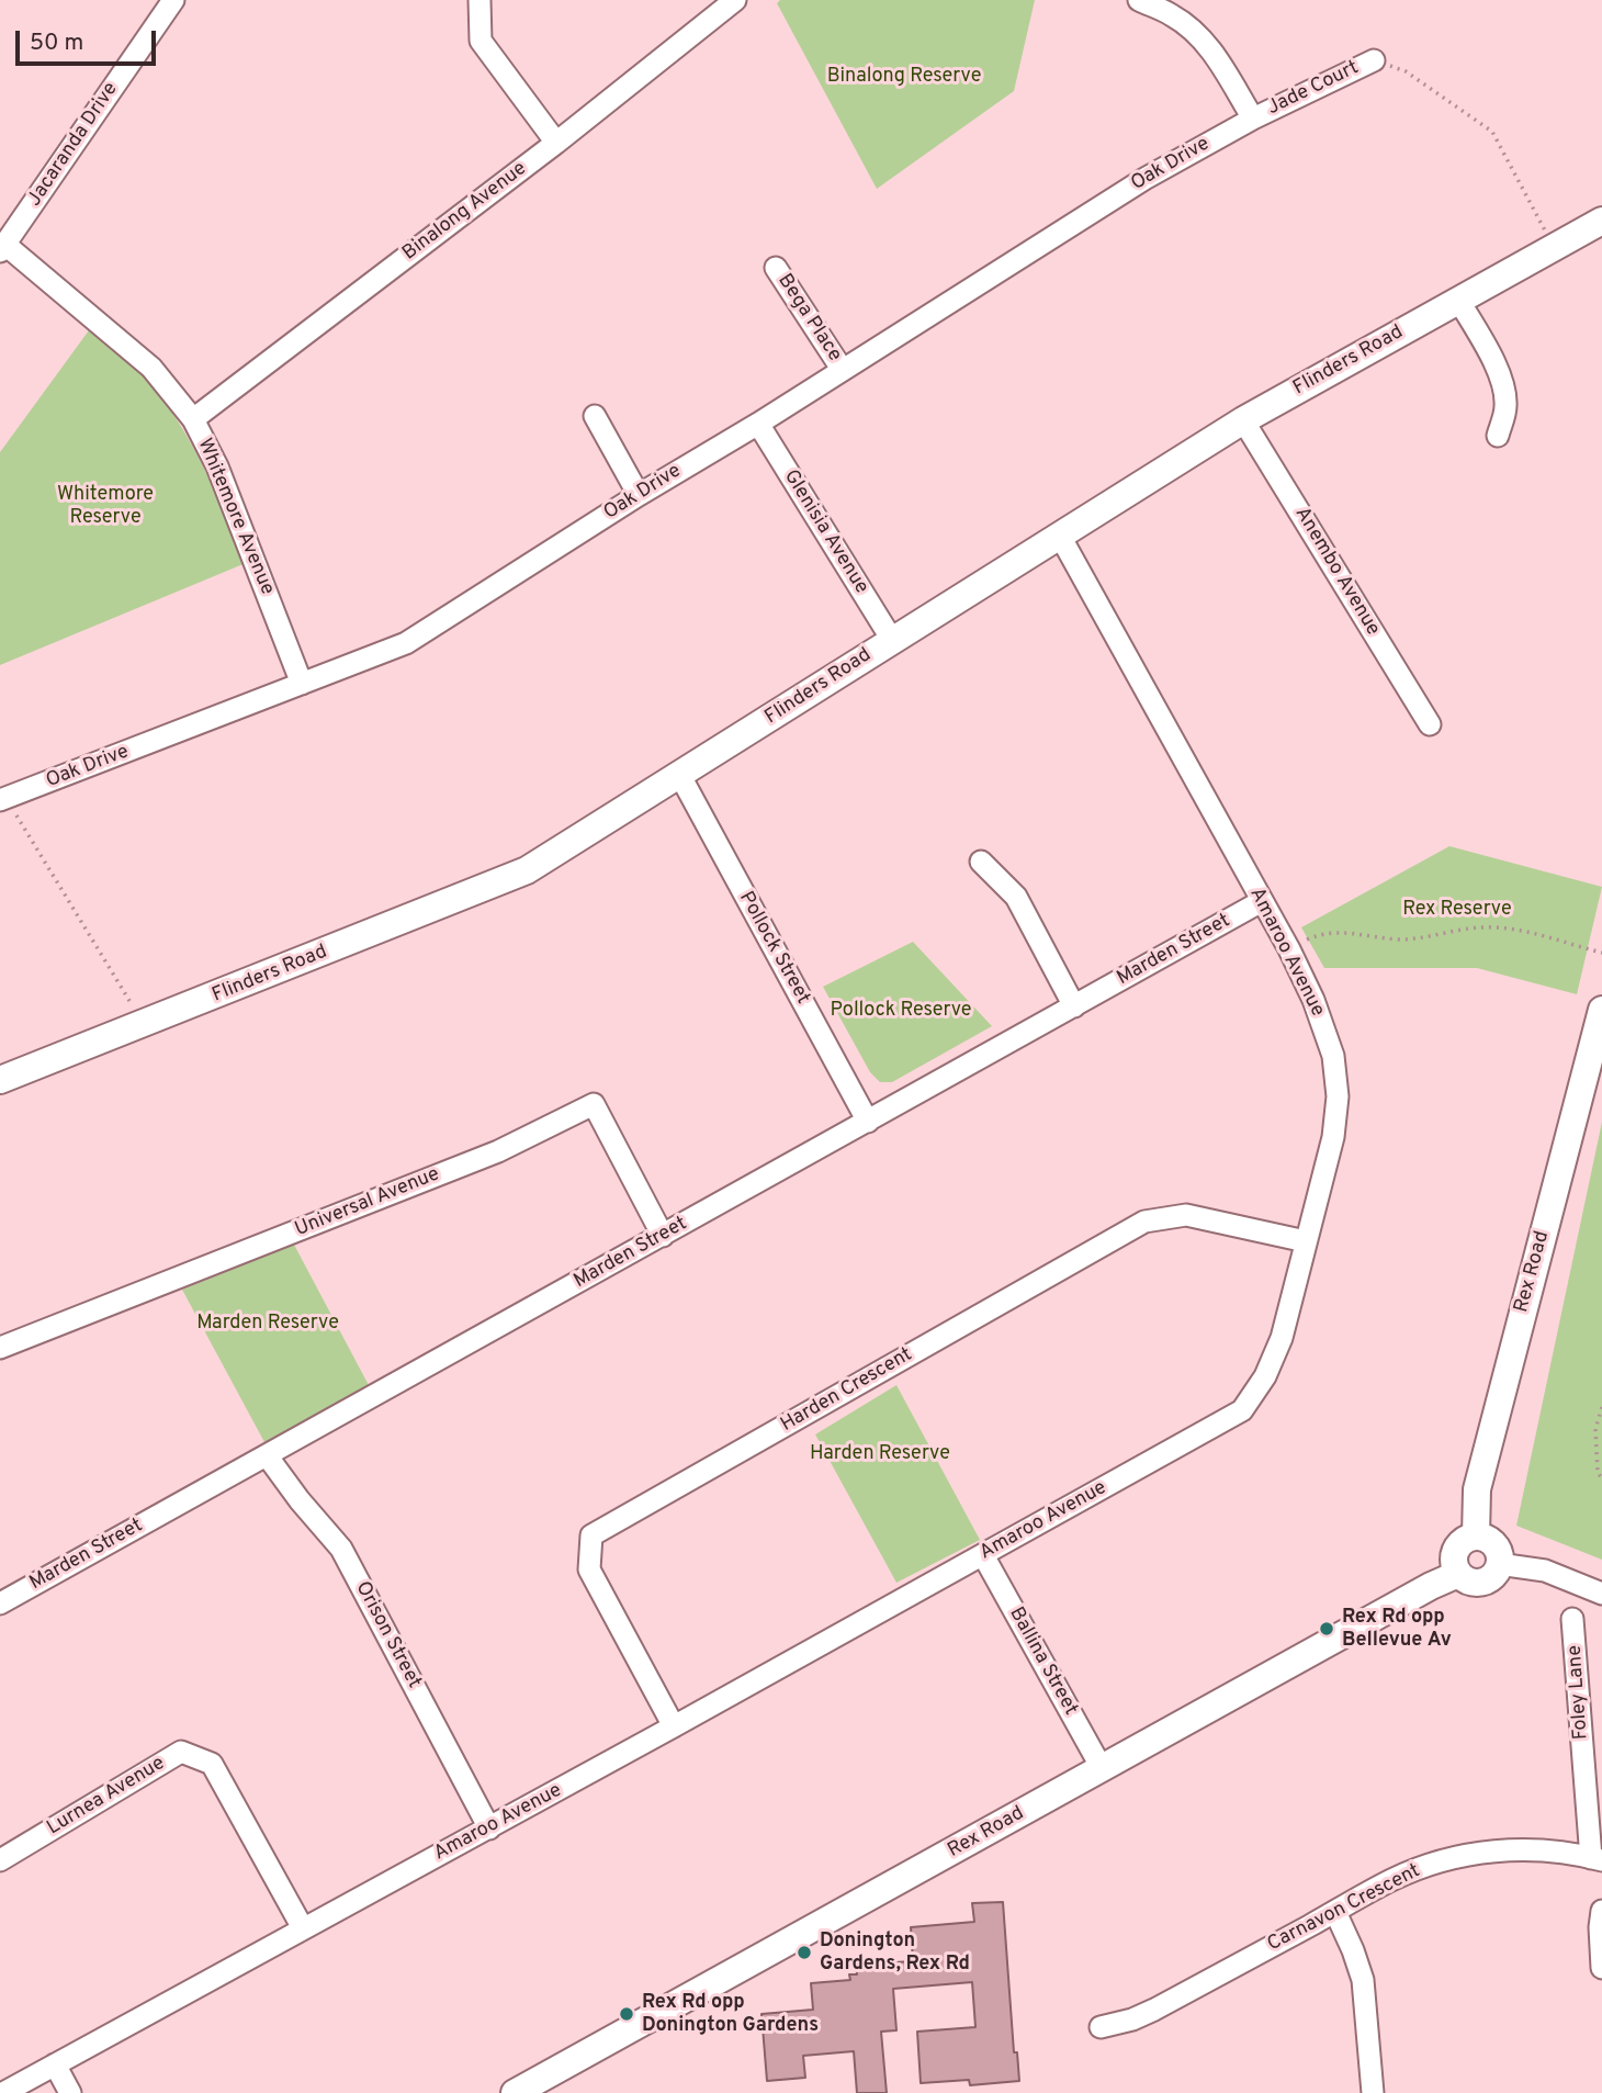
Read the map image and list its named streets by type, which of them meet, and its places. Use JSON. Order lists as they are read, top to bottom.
{
  "streets": {
    "street": [
      "Jade Court",
      "Jacaranda Drive",
      "Oak Drive",
      "Binalong Avenue",
      "Bega Place",
      "Flinders Road",
      "Whitemore Avenue",
      "Glenisia Avenue",
      "Anembo Avenue",
      "Pollock Street",
      "Marden Street",
      "Amaroo Avenue",
      "Universal Avenue",
      "Rex Road",
      "Harden Crescent",
      "Orison Street",
      "Ballina Street",
      "Foley Lane",
      "Lurnea Avenue",
      "Carnavon Crescent"
    ]
  },
  "crossings": [
    ["Jade Court", "Oak Drive"],
    ["Jacaranda Drive", "Whitemore Avenue"],
    ["Oak Drive", "Bega Place"],
    ["Oak Drive", "Whitemore Avenue"],
    ["Oak Drive", "Glenisia Avenue"],
    ["Binalong Avenue", "Whitemore Avenue"],
    ["Flinders Road", "Glenisia Avenue"],
    ["Flinders Road", "Anembo Avenue"],
    ["Flinders Road", "Pollock Street"],
    ["Flinders Road", "Amaroo Avenue"],
    ["Pollock Street", "Marden Street"],
    ["Marden Street", "Amaroo Avenue"],
    ["Marden Street", "Universal Avenue"],
    ["Marden Street", "Orison Street"],
    ["Amaroo Avenue", "Harden Crescent"],
    ["Amaroo Avenue", "Orison Street"],
    ["Amaroo Avenue", "Ballina Street"],
    ["Amaroo Avenue", "Lurnea Avenue"],
    ["Rex Road", "Ballina Street"],
    ["Foley Lane", "Carnavon Crescent"]
  ],
  "parks": [
    "Binalong Reserve",
    "Whitemore Reserve",
    "Rex Reserve",
    "Pollock Reserve",
    "Marden Reserve",
    "Harden Reserve"
  ],
  "places": ["Rex Rd opp Bellevue Av", "Donington Gardens, Rex Rd", "Rex Rd opp Donington Gardens"],
  "scale_bar": "50 m"
}
